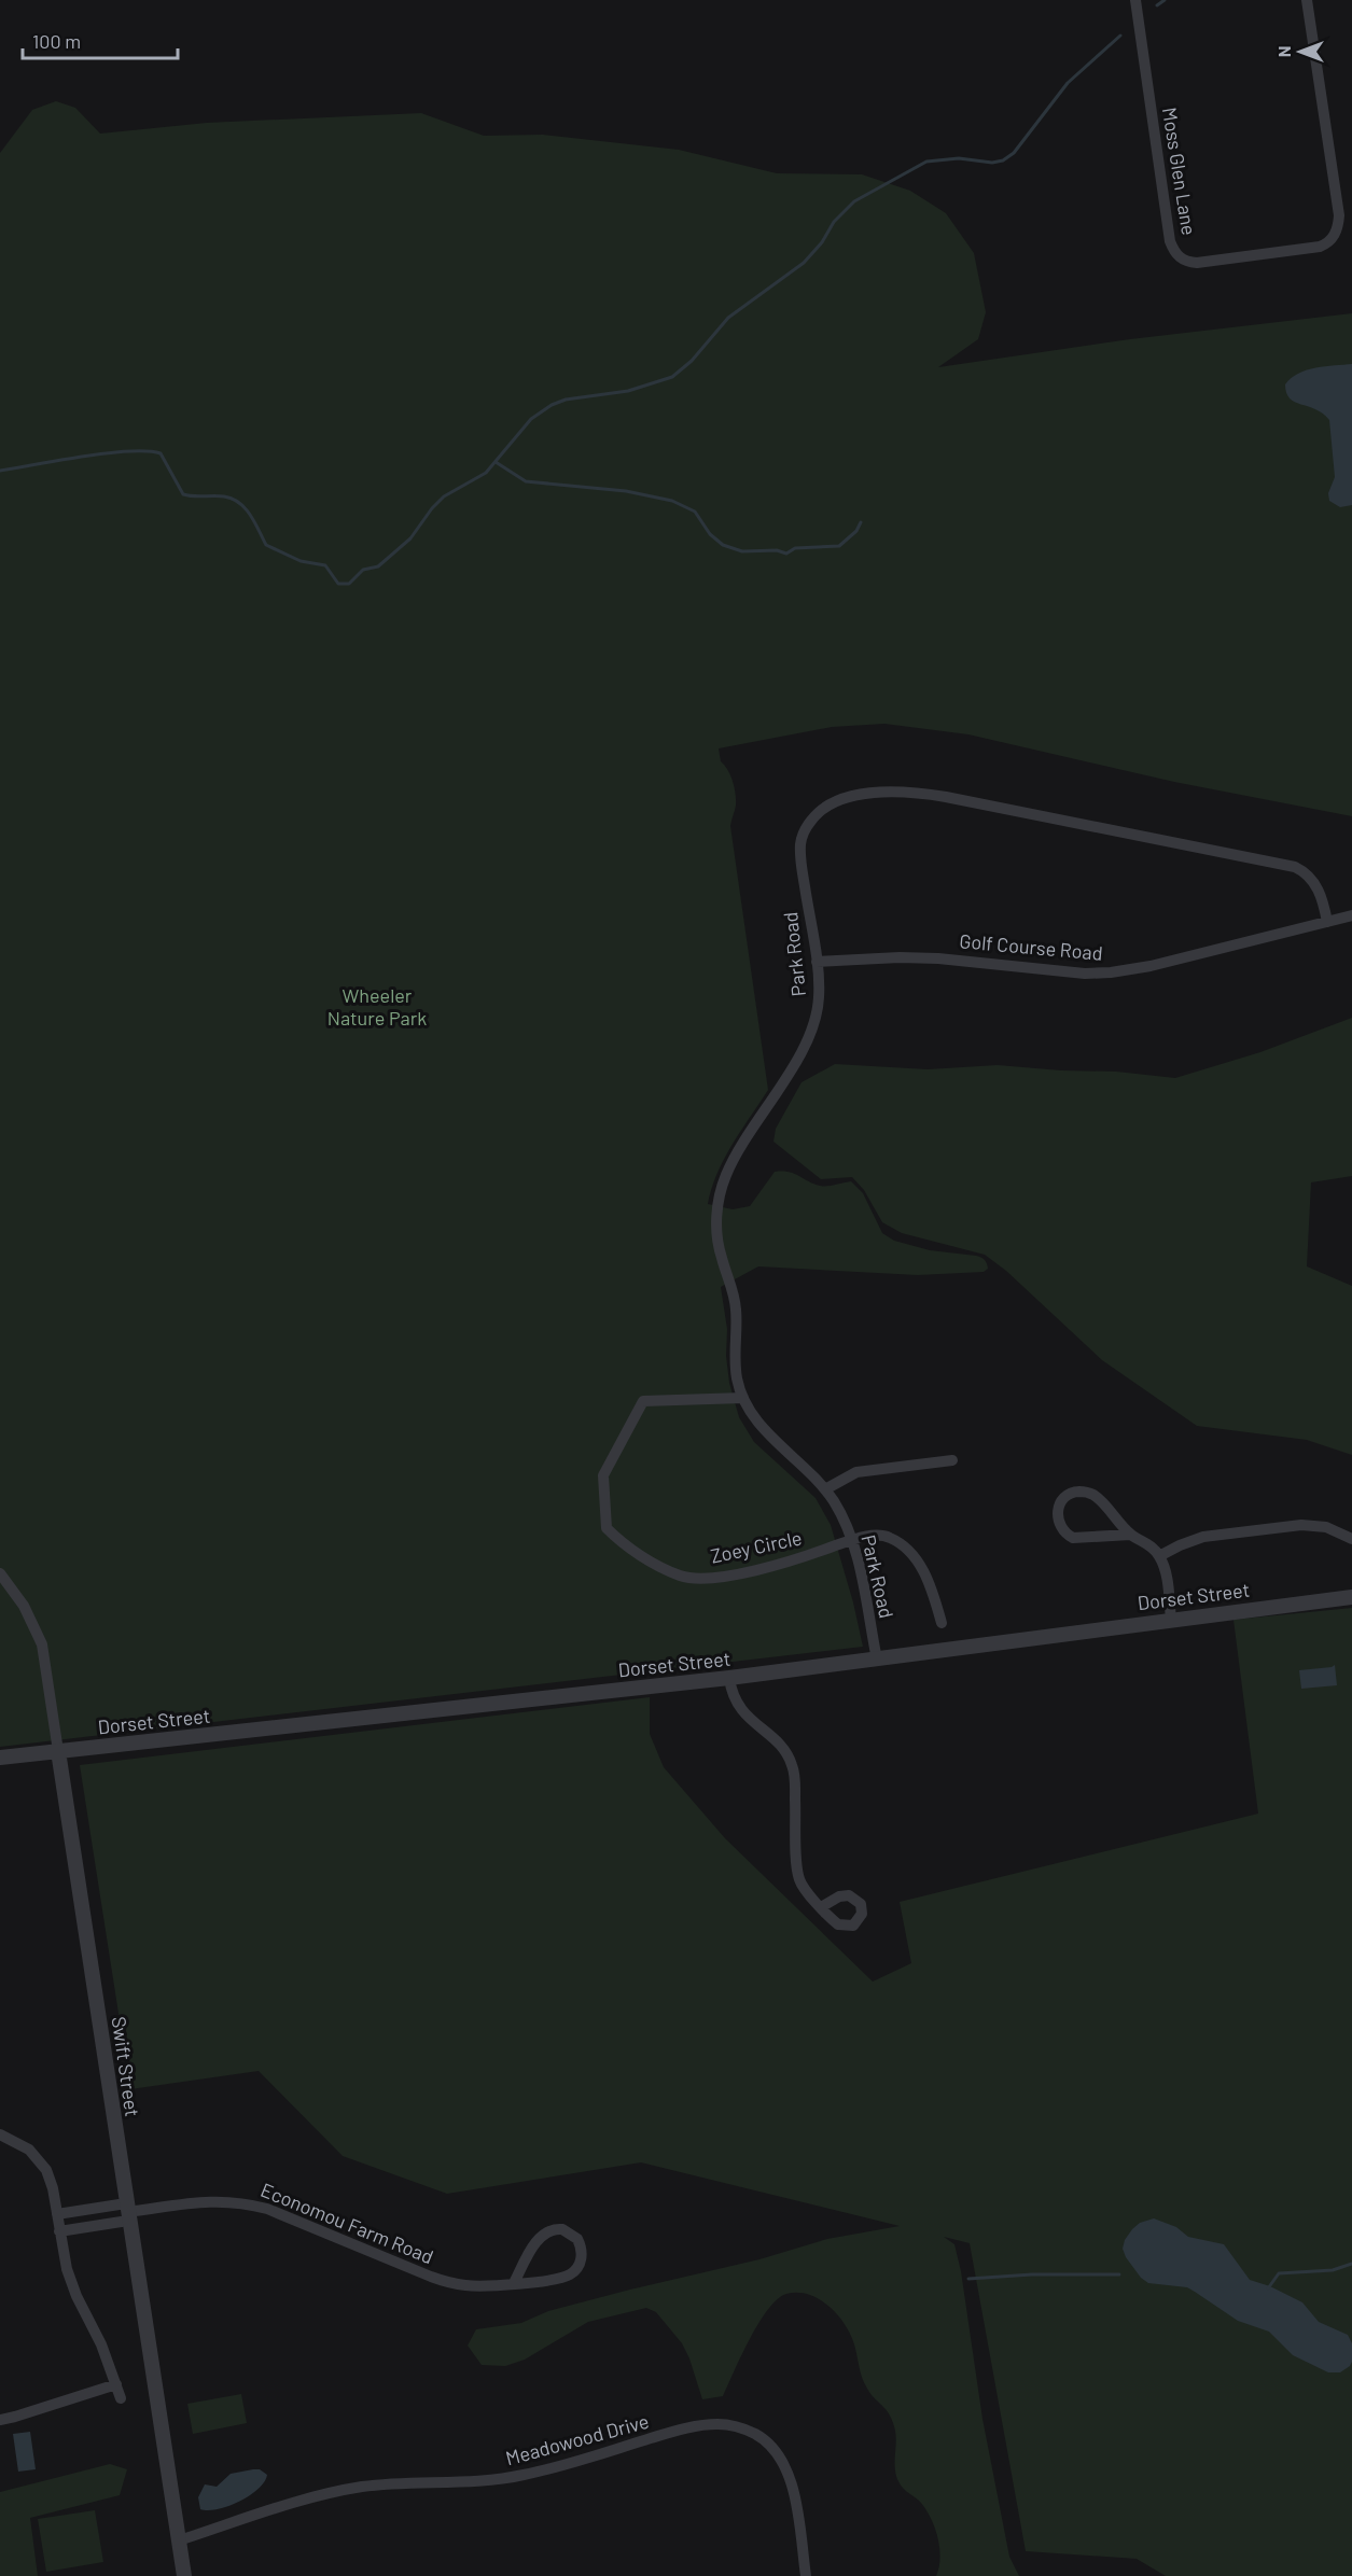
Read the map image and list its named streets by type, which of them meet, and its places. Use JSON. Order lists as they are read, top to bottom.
{
  "streets": {
    "street": [
      "Moss Glen Lane",
      "Golf Course Road",
      "Park Road",
      "Zoey Circle",
      "Dorset Street",
      "Swift Street",
      "Economou Farm Road",
      "Meadowood Drive"
    ]
  },
  "crossings": [
    ["Golf Course Road", "Park Road"],
    ["Park Road", "Zoey Circle"],
    ["Park Road", "Dorset Street"],
    ["Dorset Street", "Swift Street"],
    ["Swift Street", "Economou Farm Road"],
    ["Swift Street", "Meadowood Drive"]
  ],
  "parks": ["Wheeler Nature Park"],
  "scale_bar": "100 m",
  "north": "left"
}
